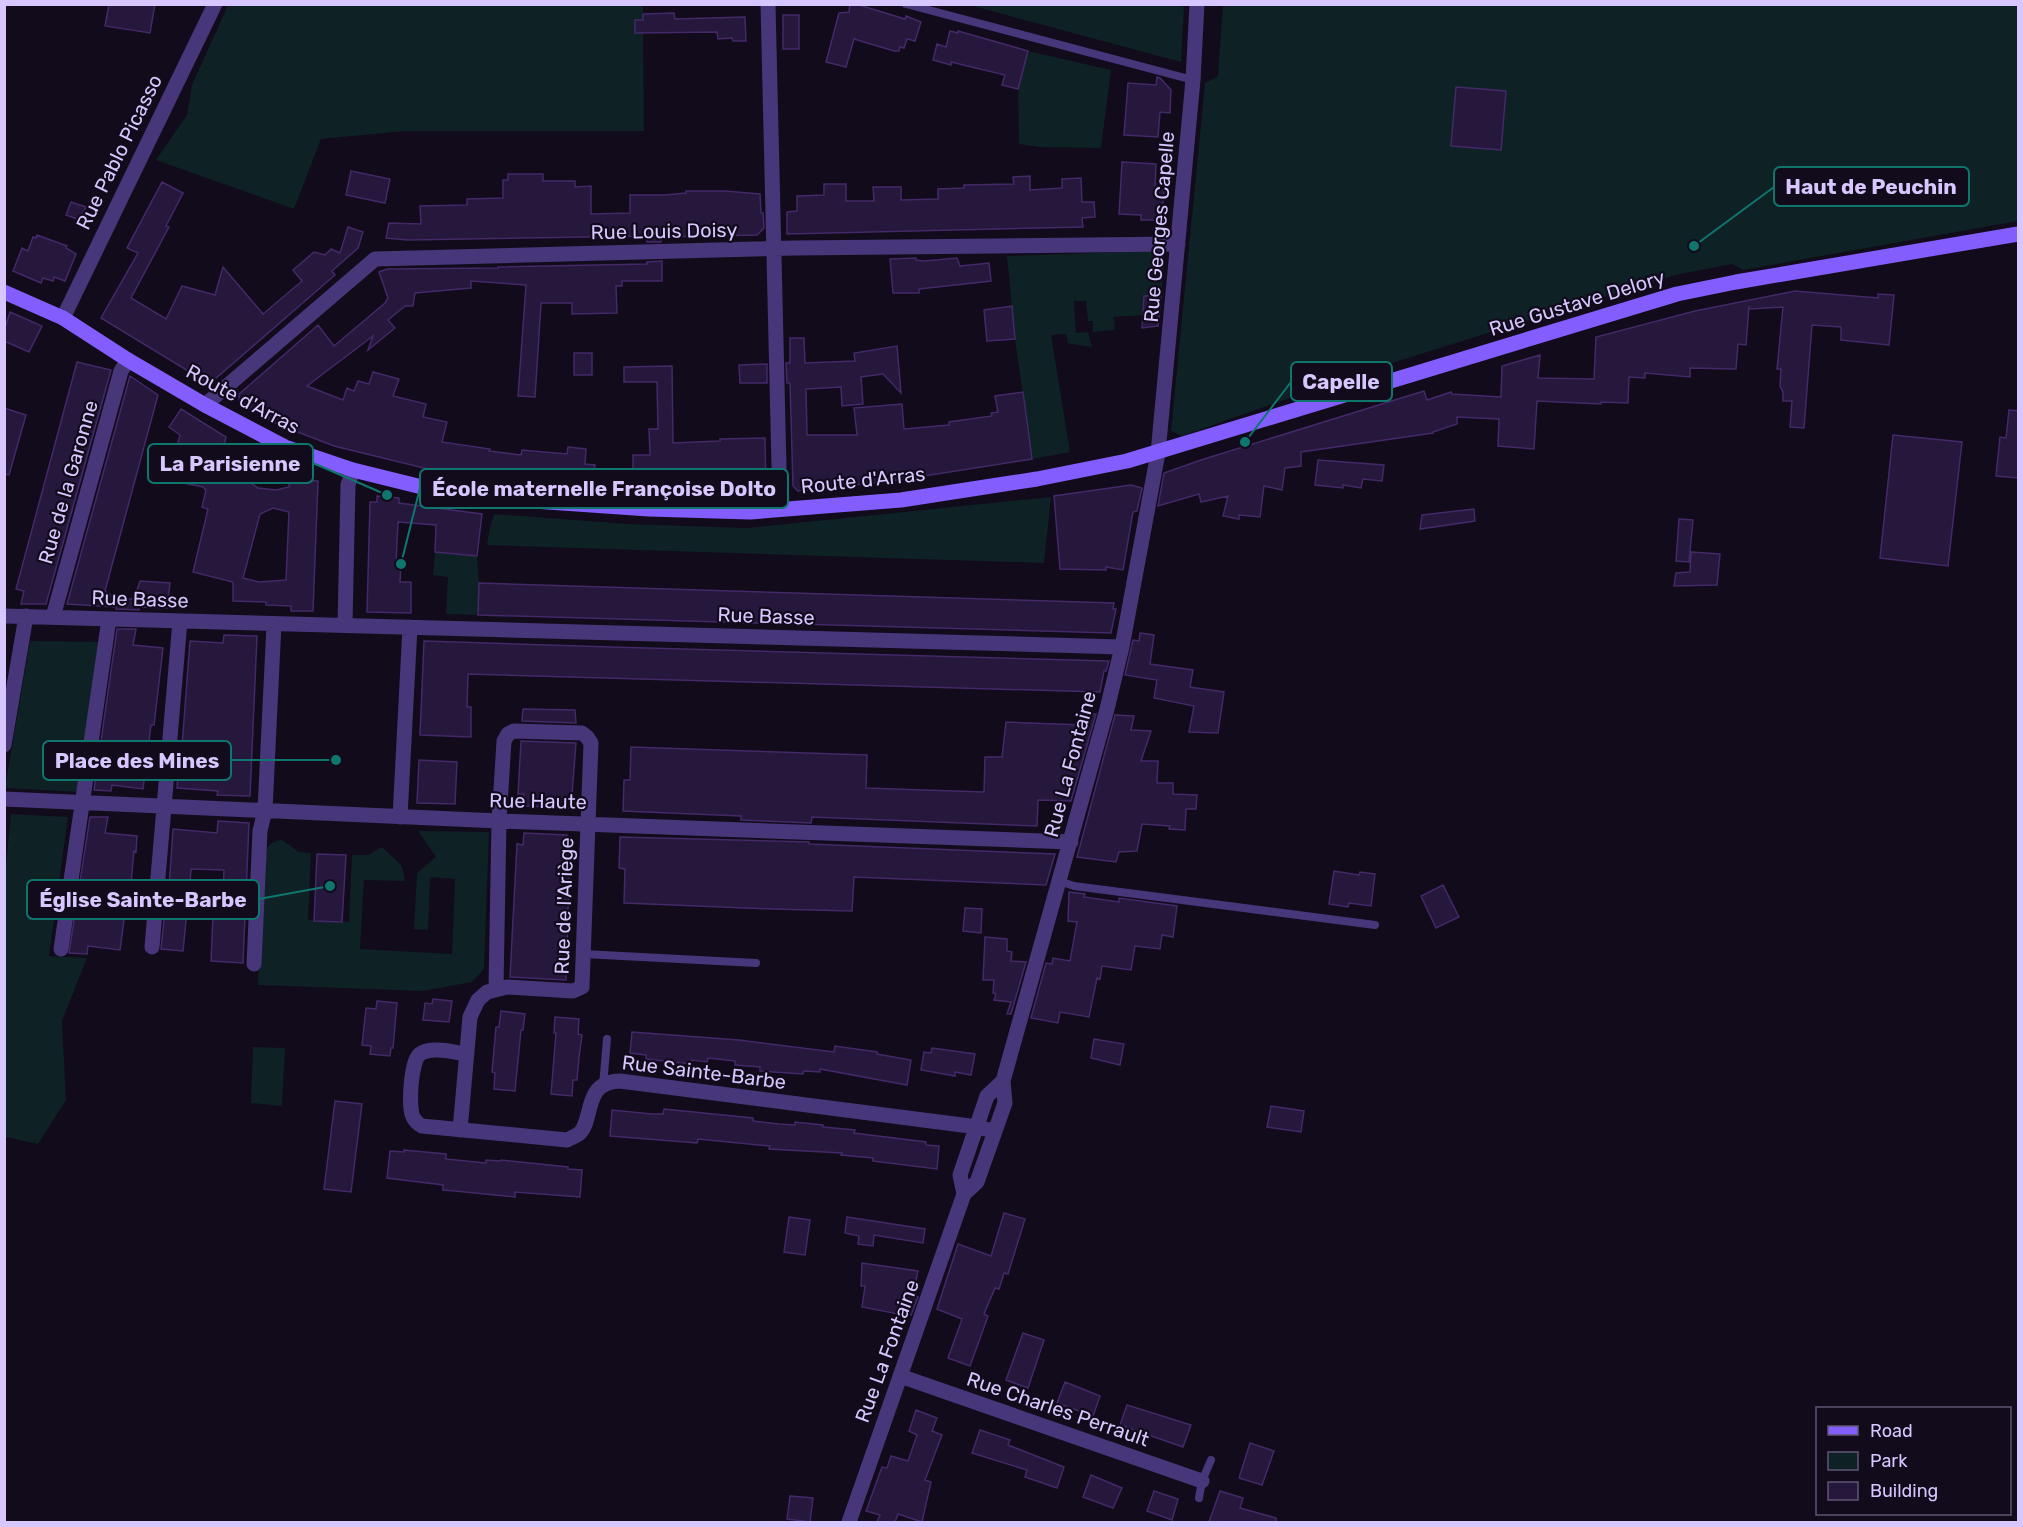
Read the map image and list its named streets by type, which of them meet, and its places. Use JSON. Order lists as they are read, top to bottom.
{
  "streets": {
    "main road": ["Rue Gustave Delory", "Route d'Arras"],
    "street": [
      "Rue Pablo Picasso",
      "Rue Georges Capelle",
      "Rue Louis Doisy",
      "Rue de la Garonne",
      "Rue Basse",
      "Rue La Fontaine",
      "Rue Haute",
      "Rue de l'Ariège",
      "Rue Sainte-Barbe",
      "Rue Charles Perrault"
    ]
  },
  "crossings": [
    ["Rue Pablo Picasso", "Route d'Arras"],
    ["Rue Georges Capelle", "Rue Louis Doisy"],
    ["Rue Georges Capelle", "Rue Gustave Delory"],
    ["Rue Georges Capelle", "Route d'Arras"],
    ["Rue Georges Capelle", "Rue La Fontaine"],
    ["Rue Louis Doisy", "Route d'Arras"],
    ["Rue Gustave Delory", "Route d'Arras"],
    ["Rue Gustave Delory", "Rue La Fontaine"],
    ["Route d'Arras", "Rue de la Garonne"],
    ["Route d'Arras", "Rue La Fontaine"],
    ["Rue de la Garonne", "Rue Basse"],
    ["Rue Basse", "Rue La Fontaine"],
    ["Rue La Fontaine", "Rue Haute"],
    ["Rue La Fontaine", "Rue Sainte-Barbe"],
    ["Rue La Fontaine", "Rue Charles Perrault"],
    ["Rue Haute", "Rue de l'Ariège"]
  ],
  "places": [
    "Haut de Peuchin",
    "Capelle",
    "La Parisienne",
    "École maternelle Françoise Dolto",
    "Place des Mines",
    "Église Sainte-Barbe"
  ],
  "legend": ["Road", "Park", "Building"]
}
